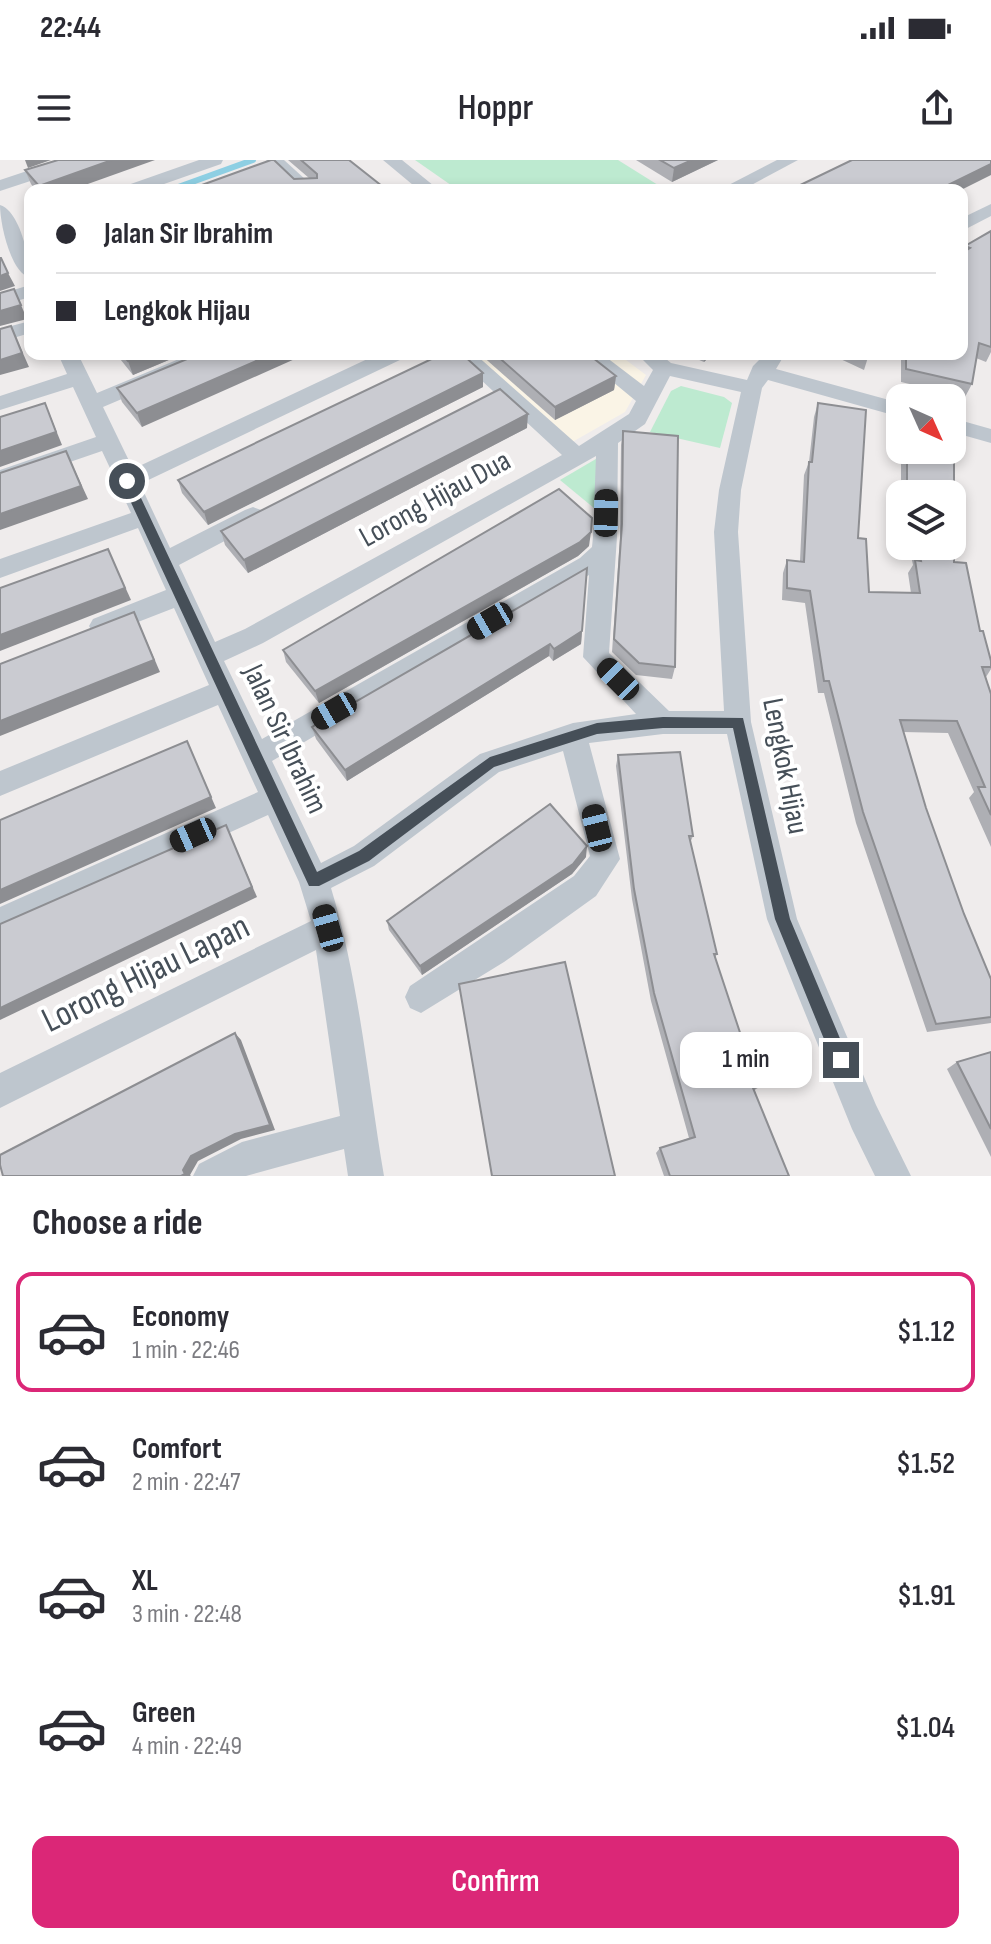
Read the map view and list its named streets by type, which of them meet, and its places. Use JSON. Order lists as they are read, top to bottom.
{
  "streets": {
    "street": [
      "Lorong Hijau Dua",
      "Jalan Sir Ibrahim",
      "Lengkok Hijau",
      "Lorong Hijau Lapan"
    ]
  },
  "crossings": [
    ["Lorong Hijau Dua", "Jalan Sir Ibrahim"],
    ["Jalan Sir Ibrahim", "Lorong Hijau Lapan"]
  ],
  "north": "bottom right",
  "page": {
    "status": "22:44",
    "header": "Hoppr",
    "banner": ["Jalan Sir Ibrahim", "Lengkok Hijau"],
    "bubble": "1 min",
    "heading": "Choose a ride",
    "list": [
      {
        "name": "Economy",
        "note": "1 min · 22:46",
        "value": "$1.12"
      },
      {
        "name": "Comfort",
        "note": "2 min · 22:47",
        "value": "$1.52"
      },
      {
        "name": "XL",
        "note": "3 min · 22:48",
        "value": "$1.91"
      },
      {
        "name": "Green",
        "note": "4 min · 22:49",
        "value": "$1.04"
      }
    ],
    "buttons": "Confirm"
  }
}
